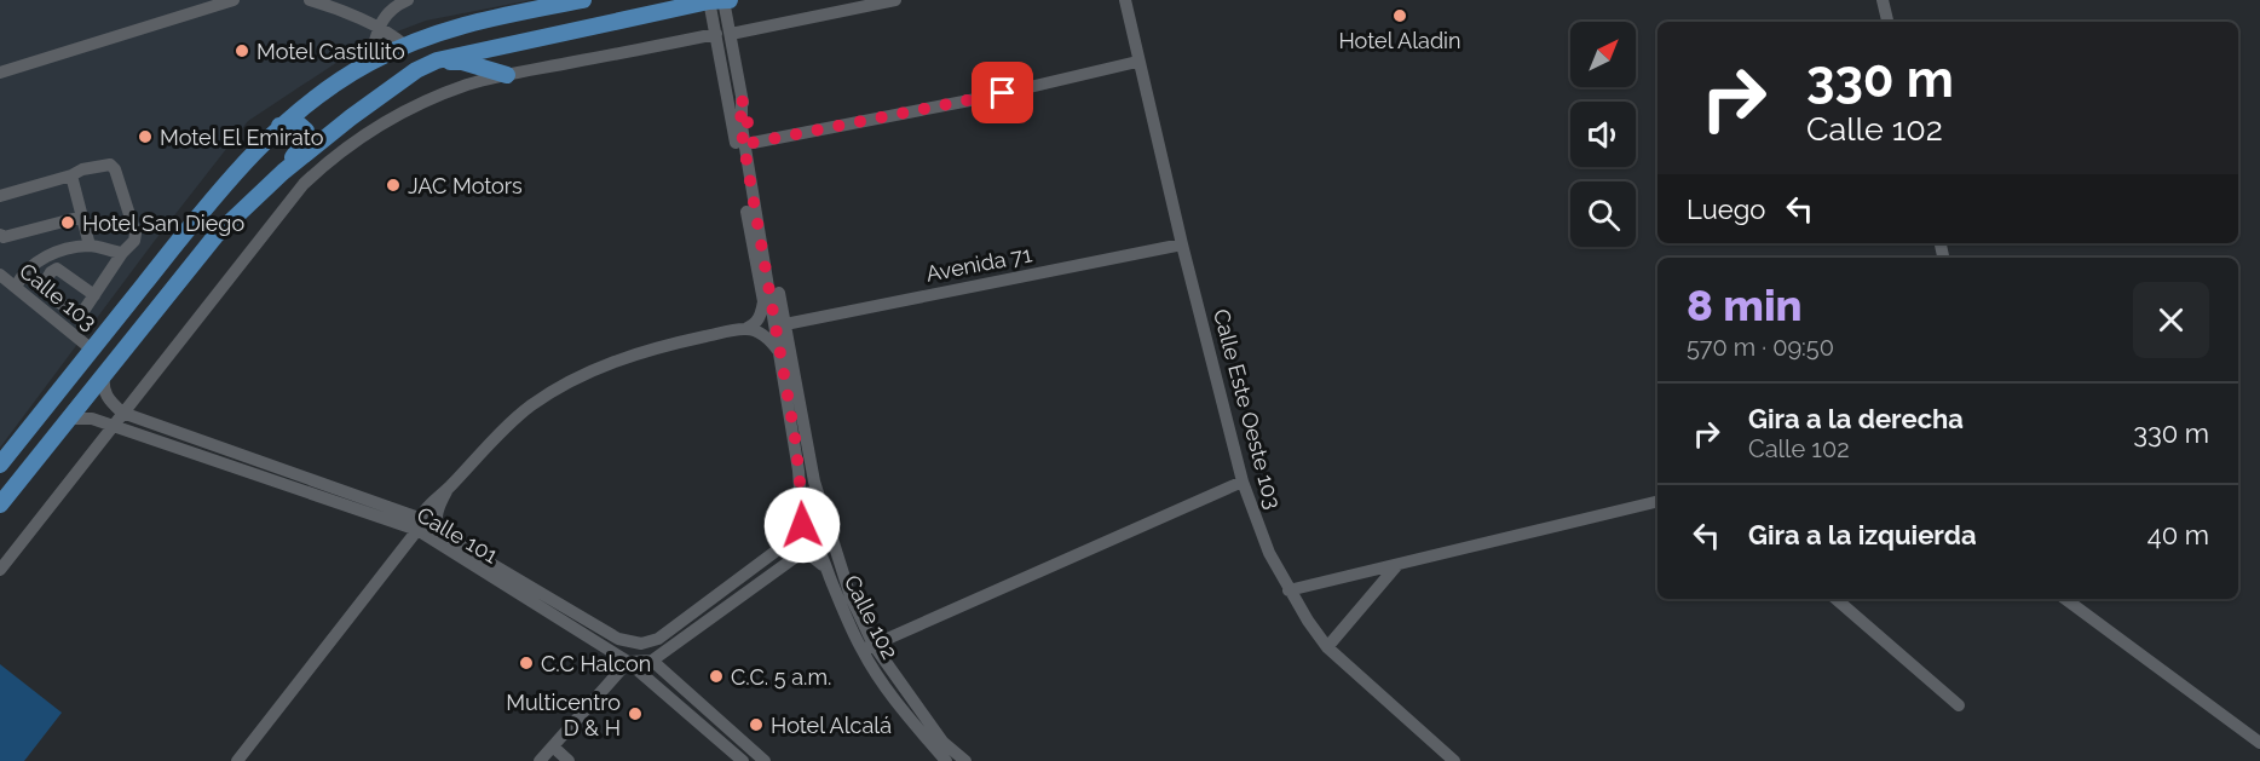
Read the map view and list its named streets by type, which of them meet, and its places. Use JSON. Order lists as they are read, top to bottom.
{
  "streets": {
    "street": [
      "Avenida 71",
      "Calle 103",
      "Calle Este Oeste 103",
      "Calle 101",
      "Calle 102"
    ]
  },
  "crossings": [
    ["Avenida 71", "Calle Este Oeste 103"],
    ["Avenida 71", "Calle 102"]
  ],
  "places": [
    "Hotel Aladin",
    "Motel Castillito",
    "Motel El Emirato",
    "JAC Motors",
    "Hotel San Diego",
    "C.C Halcon",
    "C.C. 5 a.m.",
    "Multicentro D & H",
    "Hotel Alcalá"
  ],
  "north": "top right",
  "page": {
    "turn": ["330 m", "Calle 102"],
    "then": "Luego",
    "heading": ["8 min", "570 m · 09:50"],
    "list": [
      {
        "name": "Gira a la derecha",
        "note": "Calle 102",
        "value": "330 m"
      },
      {
        "name": "Gira a la izquierda",
        "value": "40 m"
      }
    ]
  }
}
